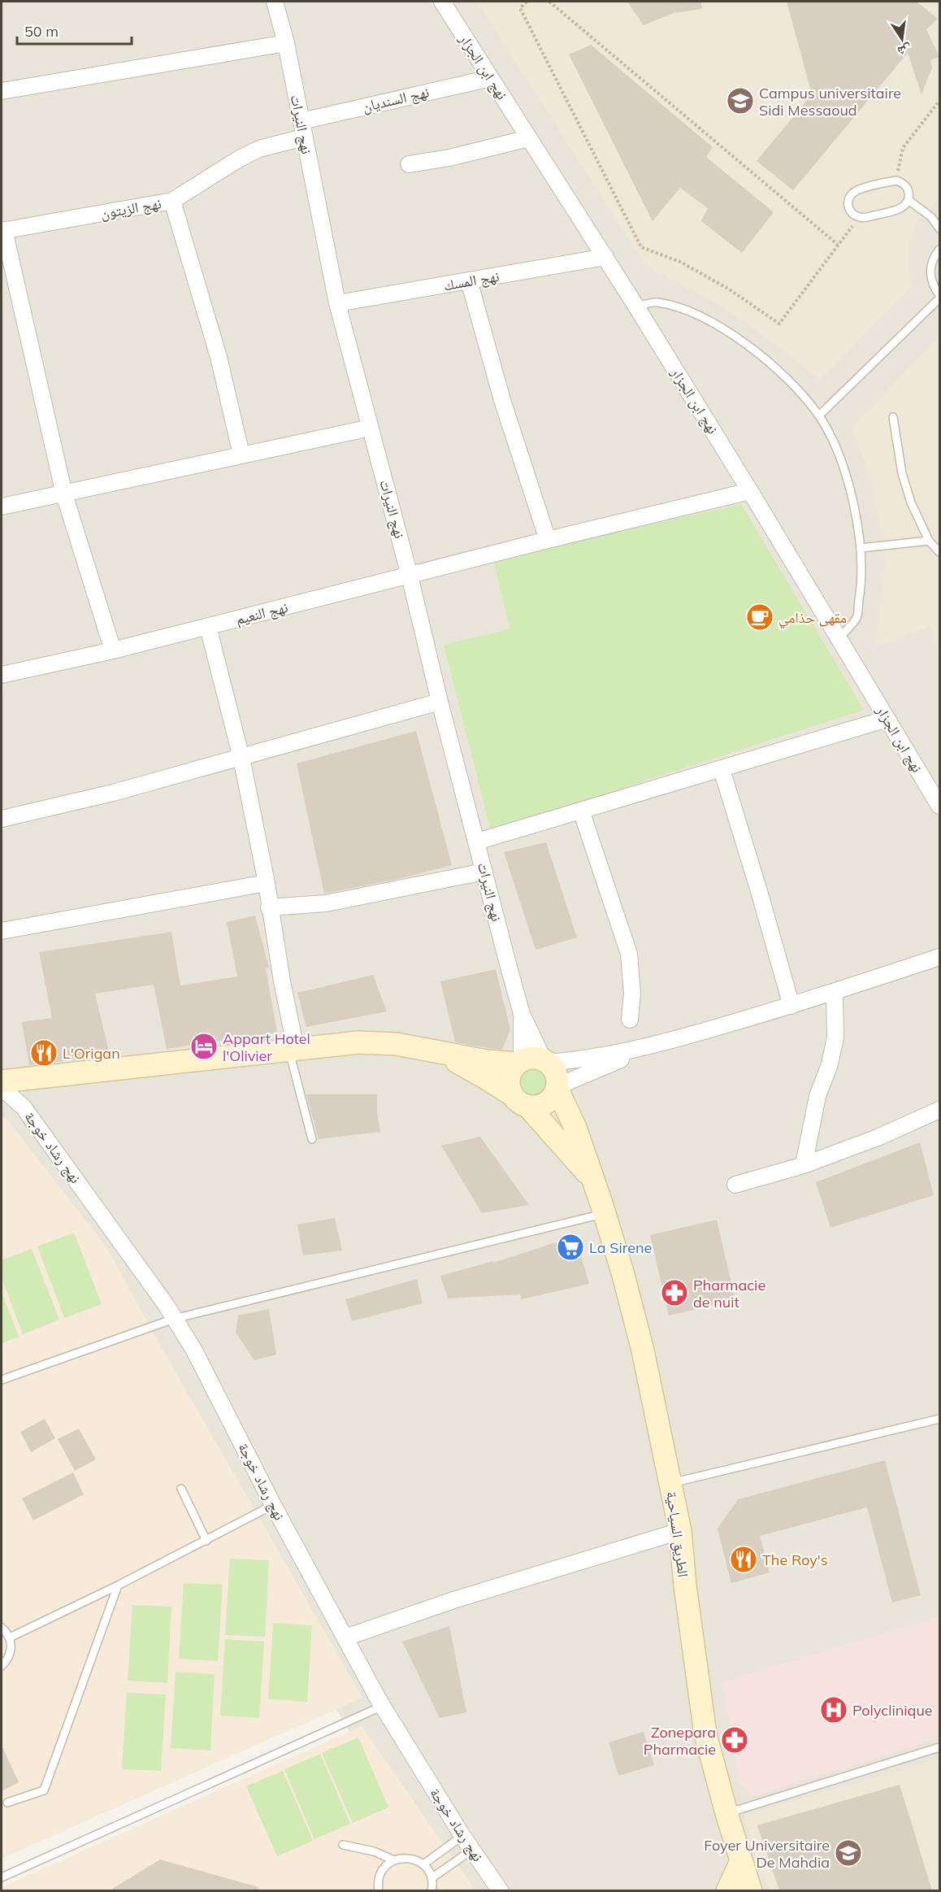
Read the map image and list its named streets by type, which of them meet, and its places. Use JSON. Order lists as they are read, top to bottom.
{
  "streets": {
    "main road": ["الطريق السياحية"],
    "street": [
      "نهج ابن الجزار",
      "نهج السنديان",
      "نهج النيرات",
      "نهج الزيتون",
      "نهج المسك",
      "نهج النعيم",
      "نهج رشاد خوجة"
    ]
  },
  "crossings": [
    ["نهج ابن الجزار", "نهج السنديان"],
    ["نهج ابن الجزار", "نهج المسك"],
    ["نهج ابن الجزار", "نهج النعيم"],
    ["نهج السنديان", "نهج النيرات"],
    ["نهج النيرات", "نهج الزيتون"],
    ["نهج النيرات", "نهج المسك"],
    ["نهج النيرات", "نهج النعيم"]
  ],
  "places": {
    "school or university": ["Campus universitaire Sidi Messaoud", "Foyer Universitaire De Mahdia"],
    "cafe": ["مقهى حذامي"],
    "hotel": ["Appart Hotel l'Olivier"],
    "restaurant": ["L'Origan", "The Roy's"],
    "supermarket": ["La Sirene"],
    "pharmacy": ["Pharmacie de nuit", "Zonepara Pharmacie"],
    "hospital": ["Polyclinique"]
  },
  "scale_bar": "50 m",
  "north": "bottom"
}
